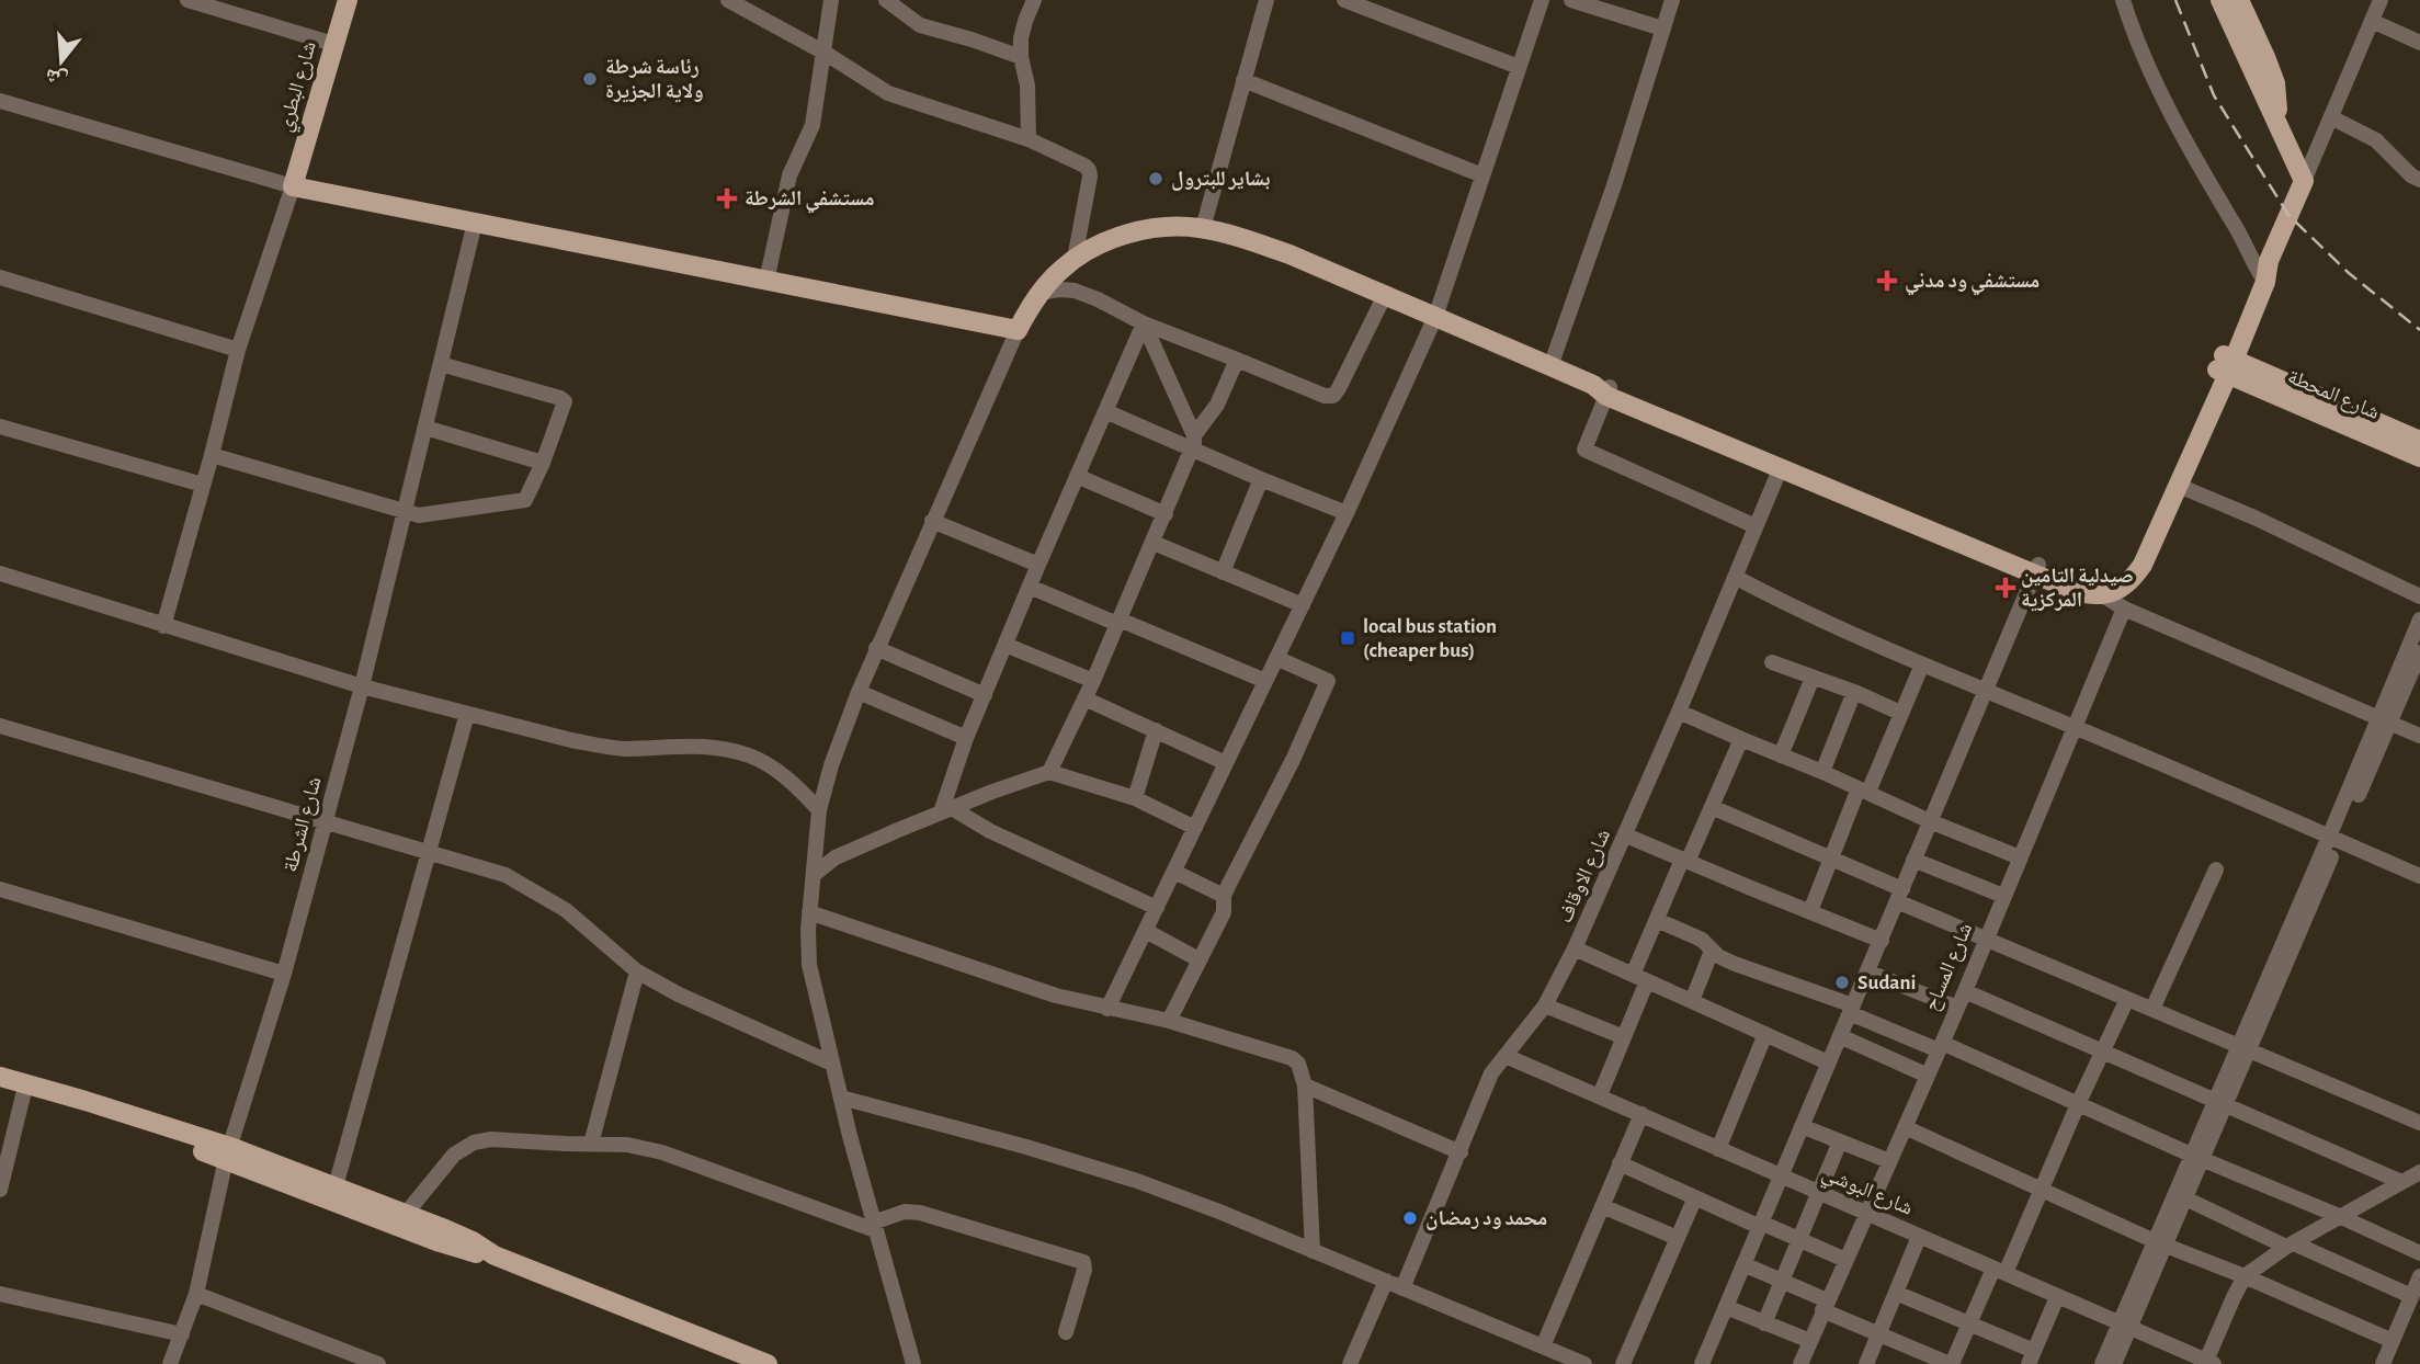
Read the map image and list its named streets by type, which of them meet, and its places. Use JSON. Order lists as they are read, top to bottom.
{
  "streets": {
    "main road": ["شارع البطري", "شارع المحطة"],
    "street": [
      "شارع الشرطة",
      "شارع الاوقاف",
      "شارع المساح",
      "شارع البوشي"
    ]
  },
  "crossings": [
    ["شارع الاوقاف", "شارع البوشي"],
    ["شارع المساح", "شارع البوشي"]
  ],
  "places": {
    "other": [
      "رئاسة شرطة ولاية الجزيرة",
      "بشاير للبترول",
      "Sudani",
      "محمد ود رمضان"
    ],
    "health": ["مستشفي الشرطة", "مستشفي ود مدني", "صيدلية التامين المركزية"],
    "transit": ["local bus station (cheaper bus)"]
  },
  "north": "bottom"
}
